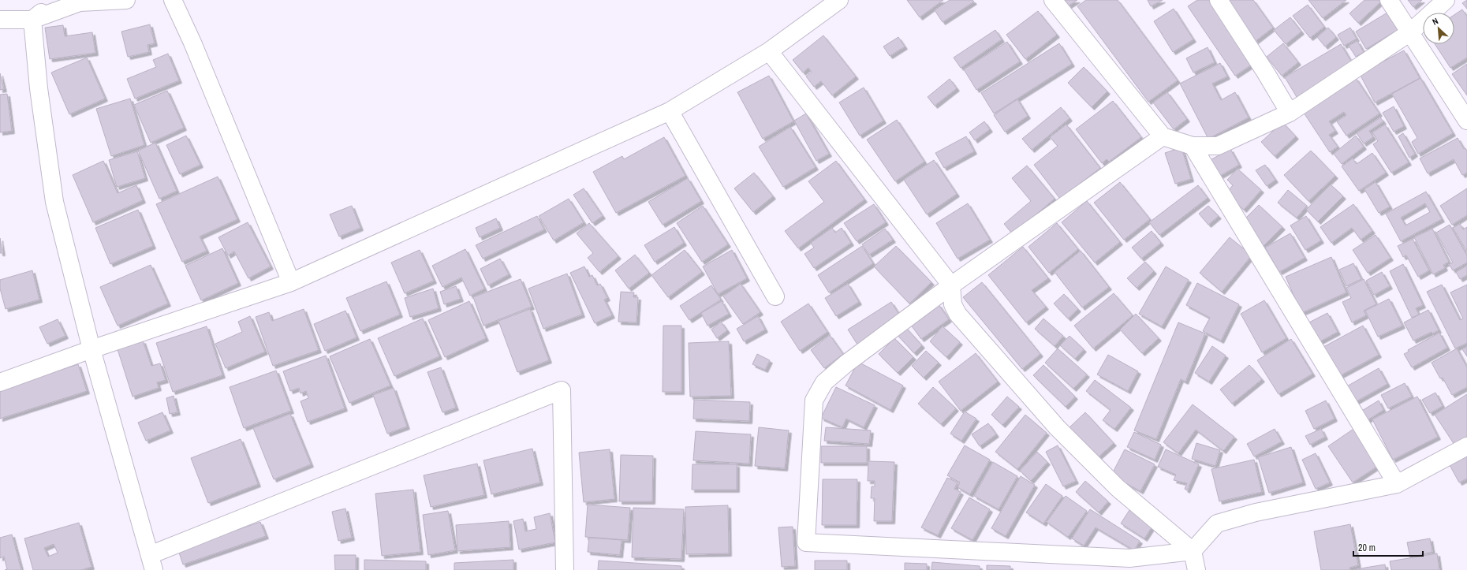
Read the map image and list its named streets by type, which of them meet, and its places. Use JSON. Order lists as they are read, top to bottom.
{
  "scale_bar": "20 m",
  "north": "top left"
}
